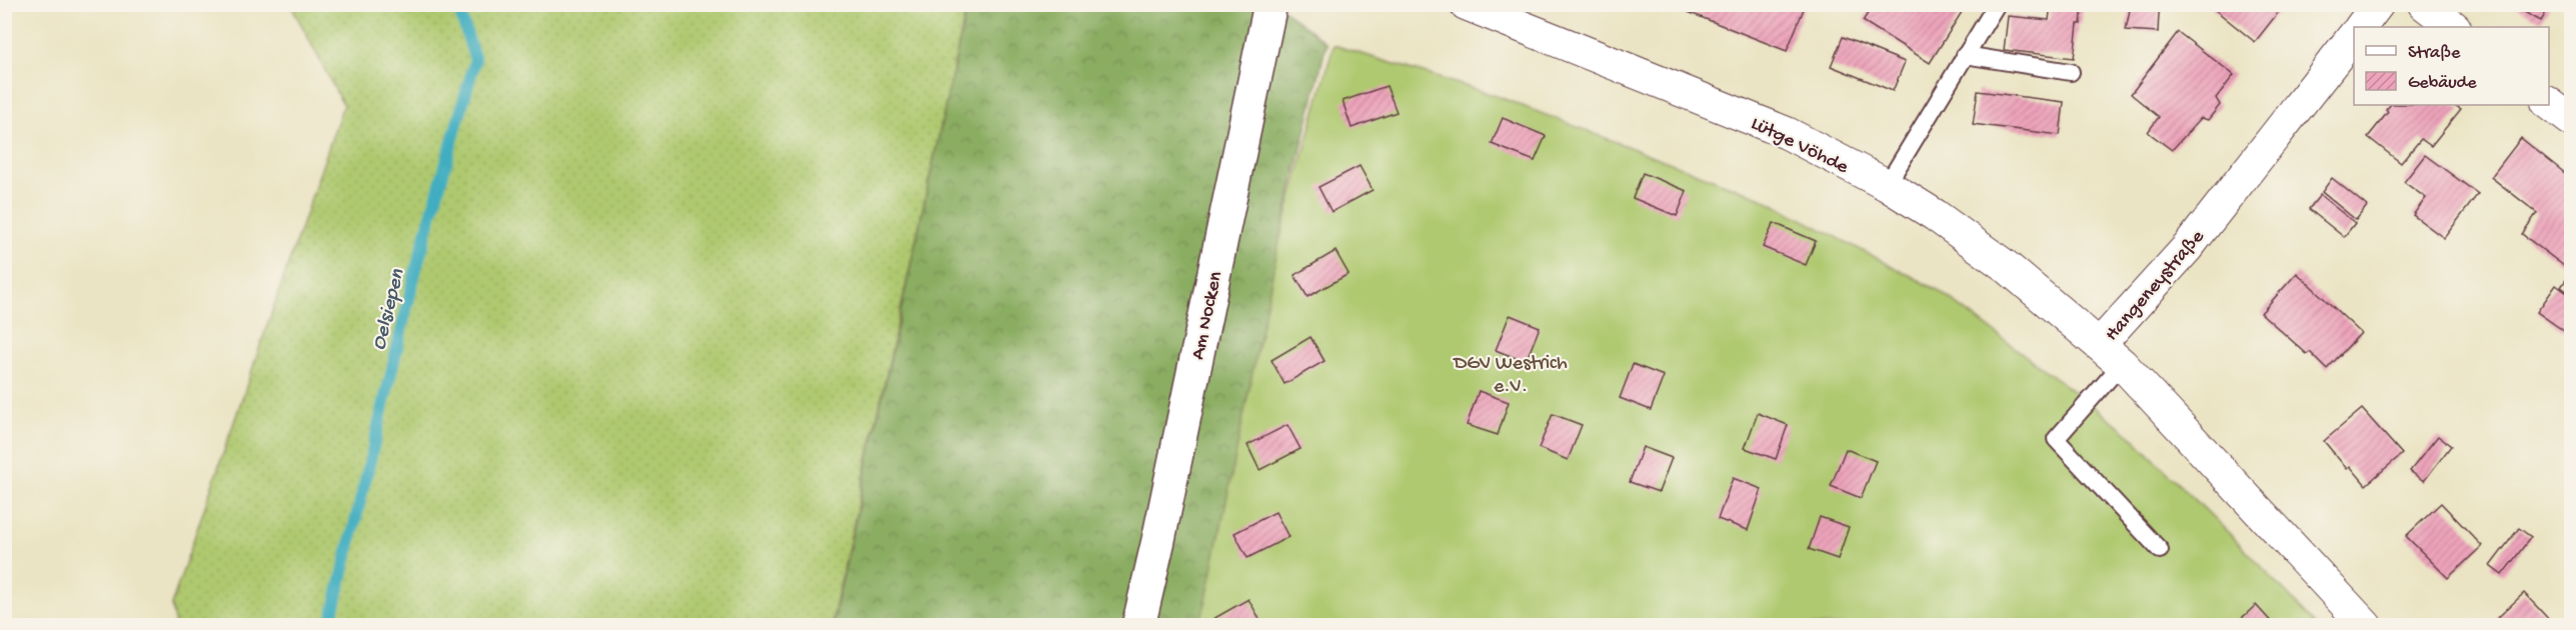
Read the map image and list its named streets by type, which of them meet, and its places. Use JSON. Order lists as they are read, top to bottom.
{
  "streets": {
    "street": ["Lütge Vöhde", "Hangeneystraße", "Am Nocken"]
  },
  "crossings": [
    ["Lütge Vöhde", "Hangeneystraße"]
  ],
  "water": ["Oelsiepen"],
  "parks": ["DGV Westrich e.V."],
  "legend": ["Straße", "Gebäude"]
}
